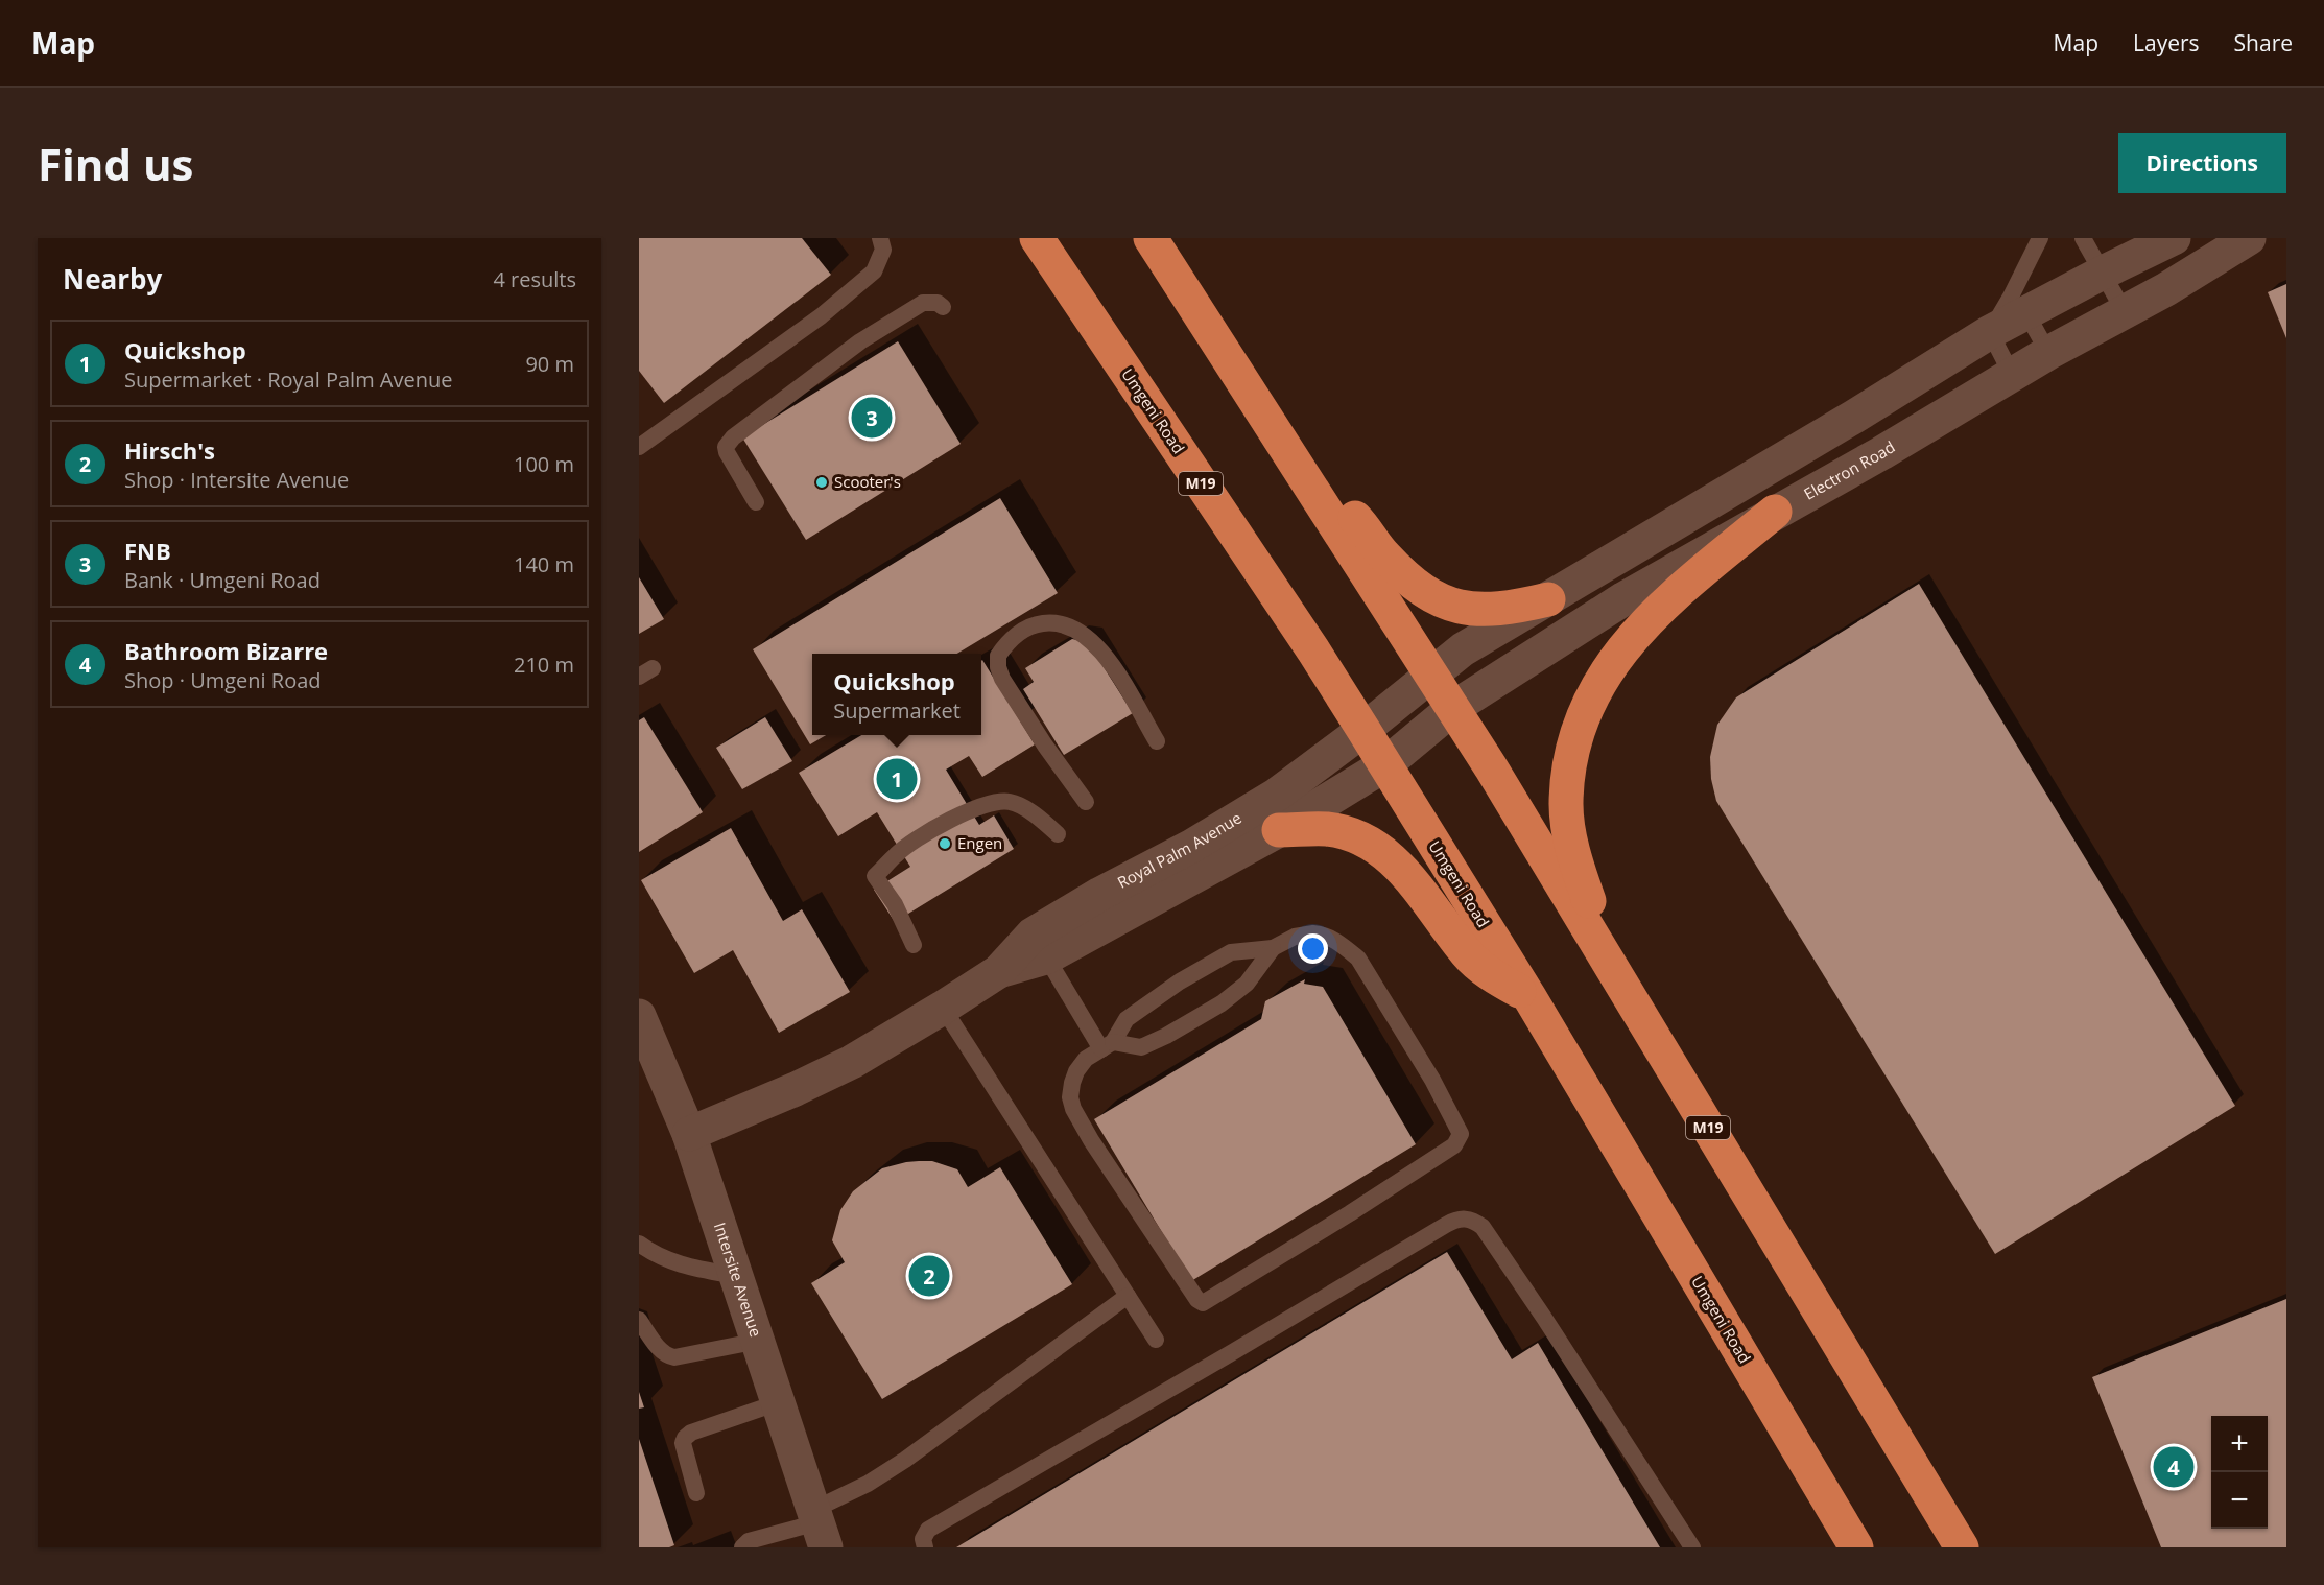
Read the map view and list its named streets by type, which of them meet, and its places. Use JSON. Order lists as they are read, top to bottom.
{
  "streets": {
    "highway": ["Umgeni Road", "M19"],
    "street": ["Electron Road", "Royal Palm Avenue", "Intersite Avenue"]
  },
  "crossings": [
    ["Umgeni Road", "Electron Road"],
    ["Umgeni Road", "Royal Palm Avenue"],
    ["Electron Road", "M19"],
    ["Electron Road", "Royal Palm Avenue"],
    ["M19", "Royal Palm Avenue"],
    ["Royal Palm Avenue", "Intersite Avenue"]
  ],
  "places": ["Scooter's", "Engen"],
  "page": {
    "header": "Map",
    "nav": ["Map", "Layers", "Share"],
    "buttons": "Directions",
    "title": "Find us",
    "heading": ["Nearby", "4 results"],
    "list": [
      {
        "mark": "1",
        "name": "Quickshop",
        "note": "Supermarket · Royal Palm Avenue",
        "value": "90 m"
      },
      {
        "mark": "2",
        "name": "Hirsch's",
        "note": "Shop · Intersite Avenue",
        "value": "100 m"
      },
      {
        "mark": "3",
        "name": "FNB",
        "note": "Bank · Umgeni Road",
        "value": "140 m"
      },
      {
        "mark": "4",
        "name": "Bathroom Bizarre",
        "note": "Shop · Umgeni Road",
        "value": "210 m"
      }
    ],
    "pins": [
      "3",
      "1",
      "2",
      "4"
    ],
    "popup": ["Quickshop", "Supermarket"],
    "map_buttons": ["+", "−"]
  }
}
